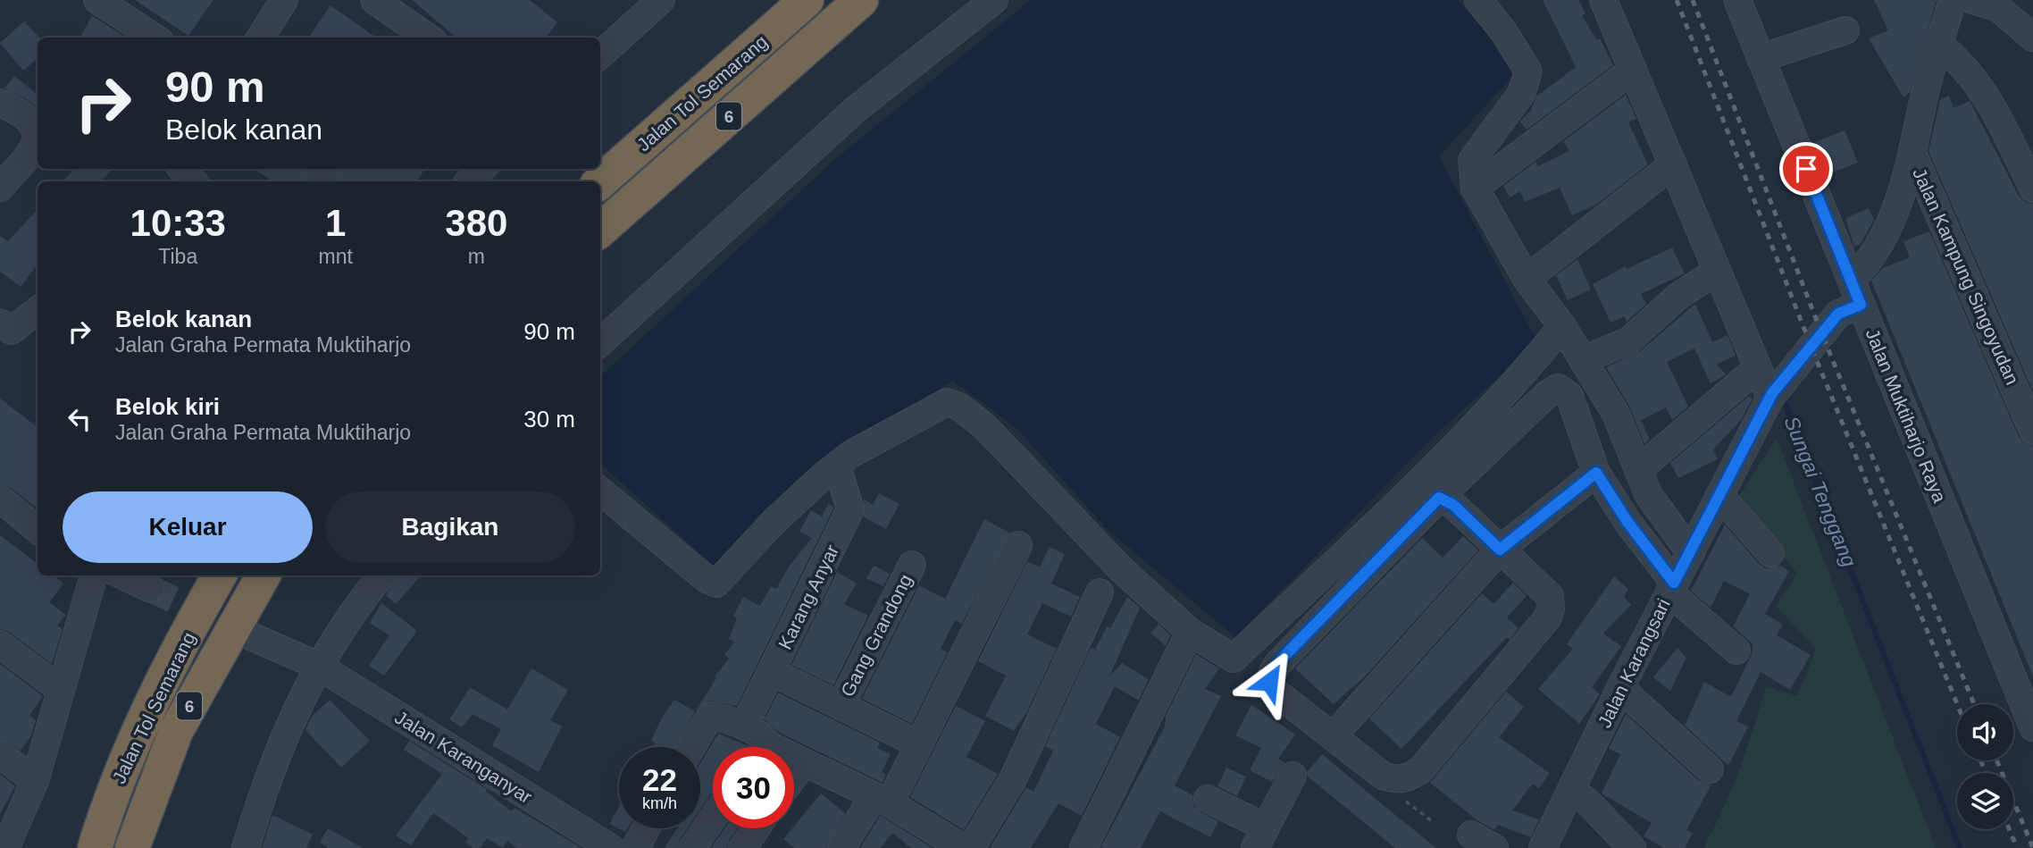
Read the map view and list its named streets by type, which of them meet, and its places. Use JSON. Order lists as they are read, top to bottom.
{
  "streets": {
    "highway": ["Jalan Tol Semarang", "6"],
    "street": [
      "Jalan Kampung Singoyudan",
      "Jalan Muktiharjo Raya",
      "Karang Anyar",
      "Gang Grandong",
      "Jalan Karangsari",
      "Jalan Karanganyar"
    ]
  },
  "crossings": [
    ["Jalan Muktiharjo Raya", "Jalan Karangsari"]
  ],
  "water": ["Sungai Tenggang"],
  "page": {
    "turn": ["90 m", "Belok kanan"],
    "eta": [
      "10:33",
      "Tiba",
      "1",
      "mnt",
      "380",
      "m"
    ],
    "list": [
      {
        "name": "Belok kanan",
        "note": "Jalan Graha Permata Muktiharjo",
        "value": "90 m"
      },
      {
        "name": "Belok kiri",
        "note": "Jalan Graha Permata Muktiharjo",
        "value": "30 m"
      }
    ],
    "buttons": ["Keluar", "Bagikan"],
    "speed": "22 km/h",
    "limit": "30"
  }
}
